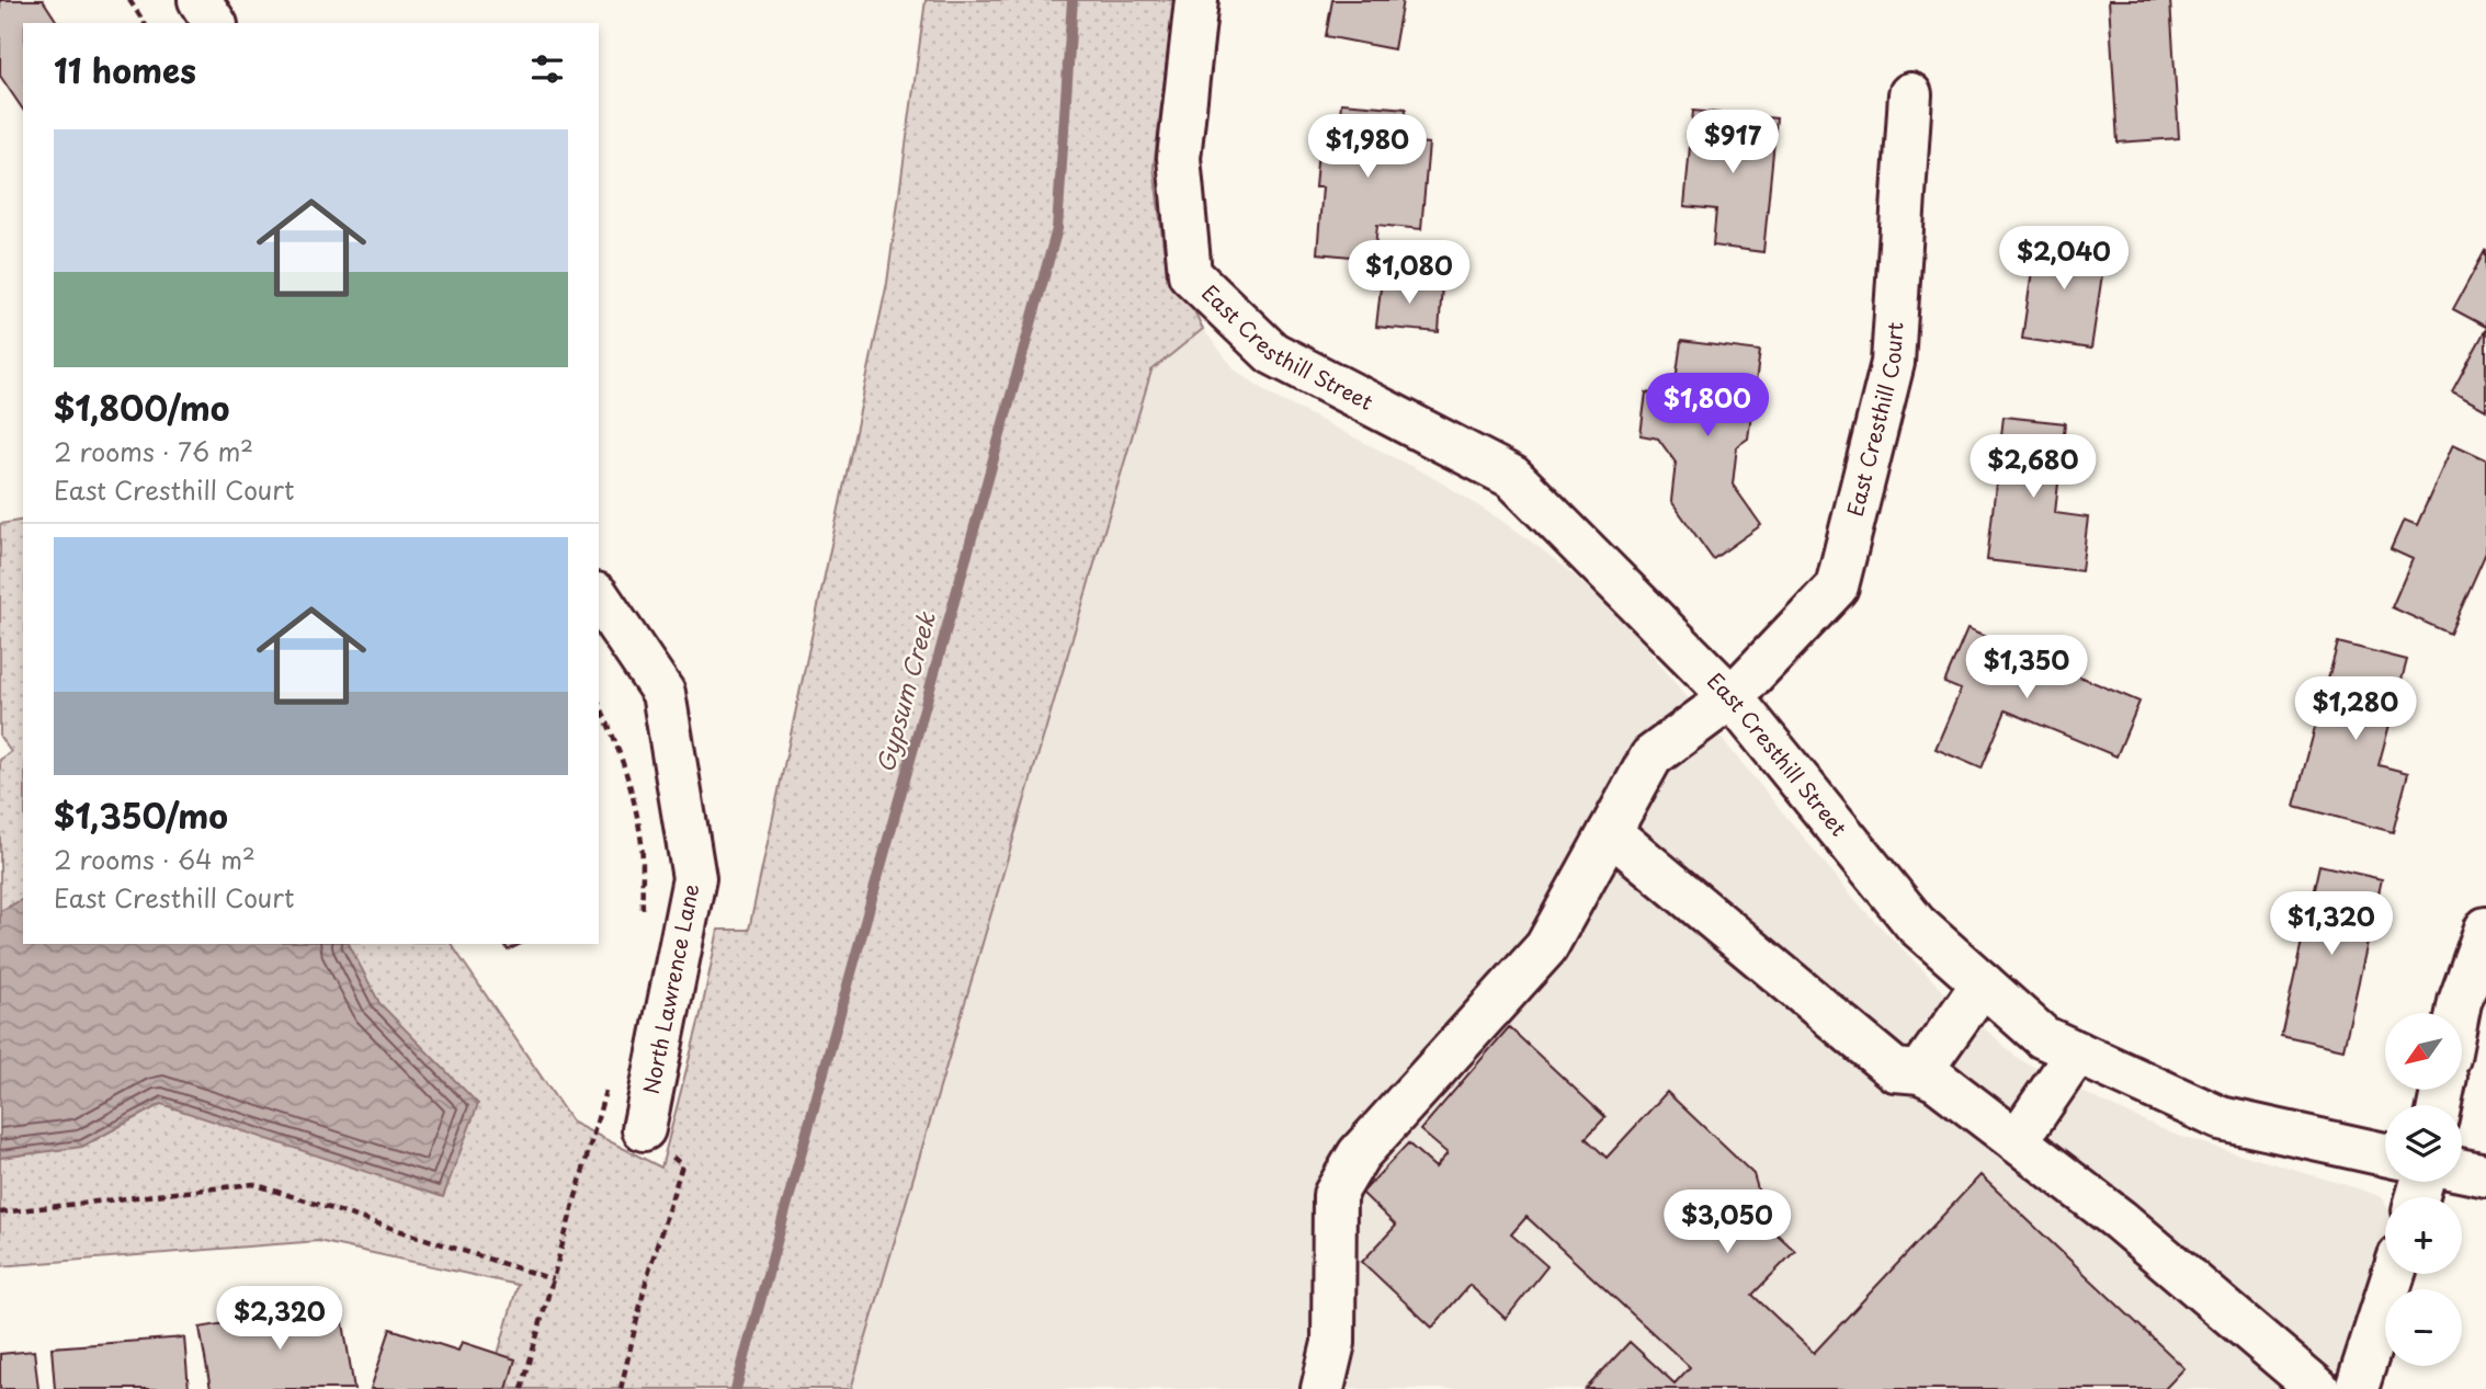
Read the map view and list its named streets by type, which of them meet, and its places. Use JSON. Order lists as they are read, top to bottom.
{
  "streets": {
    "street": ["East Cresthill Street", "East Cresthill Court", "North Lawrence Lane"]
  },
  "crossings": [
    ["East Cresthill Street", "East Cresthill Court"]
  ],
  "water": ["Gypsum Creek"],
  "north": "bottom left",
  "page": {
    "heading": "11 homes",
    "price": [
      "$917",
      "$1,980",
      "$2,040",
      "$1,080",
      "$1,800",
      "$2,680",
      "$1,350",
      "$1,280",
      "$1,320",
      "$3,050",
      "$2,320"
    ],
    "list": [
      {
        "name": "$1,800/mo",
        "note": "2 rooms · 76 m² · East Cresthill Court"
      },
      {
        "name": "$1,350/mo",
        "note": "2 rooms · 64 m² · East Cresthill Court"
      }
    ],
    "map_buttons": ["+", "−"]
  }
}
